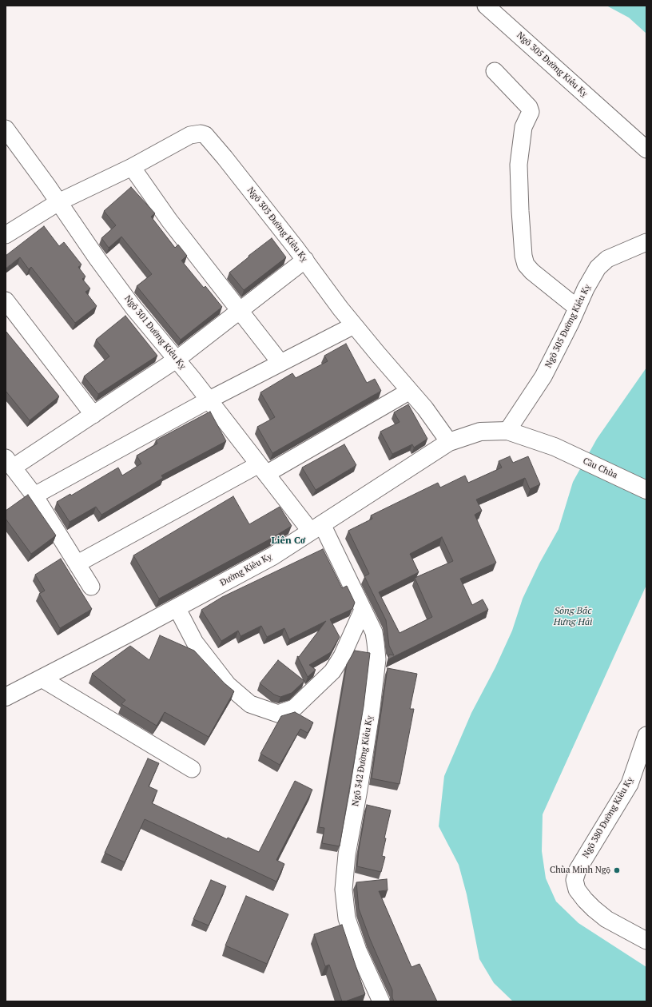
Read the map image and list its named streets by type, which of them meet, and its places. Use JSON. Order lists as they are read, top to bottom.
{
  "streets": {
    "main road": ["Cầu Chùa", "Đường Kiêu Kỵ"],
    "street": [
      "Ngõ 305 Đường Kiêu Kỵ",
      "Ngõ 303 Đường Kiêu Kỵ",
      "Ngõ 301 Đường Kiêu Kỵ",
      "Ngõ 342 Đường Kiêu Kỵ",
      "Ngõ 380 Đường Kiêu Kỵ"
    ]
  },
  "crossings": [
    ["Ngõ 305 Đường Kiêu Kỵ", "Đường Kiêu Kỵ"],
    ["Ngõ 303 Đường Kiêu Kỵ", "Ngõ 301 Đường Kiêu Kỵ"],
    ["Ngõ 303 Đường Kiêu Kỵ", "Đường Kiêu Kỵ"],
    ["Ngõ 301 Đường Kiêu Kỵ", "Đường Kiêu Kỵ"],
    ["Ngõ 301 Đường Kiêu Kỵ", "Ngõ 342 Đường Kiêu Kỵ"],
    ["Cầu Chùa", "Đường Kiêu Kỵ"],
    ["Đường Kiêu Kỵ", "Ngõ 342 Đường Kiêu Kỵ"]
  ],
  "districts": ["Liên Cơ"],
  "water": ["Sông Bắc Hưng Hải"],
  "places": ["Chùa Minh Ngộ"]
}
